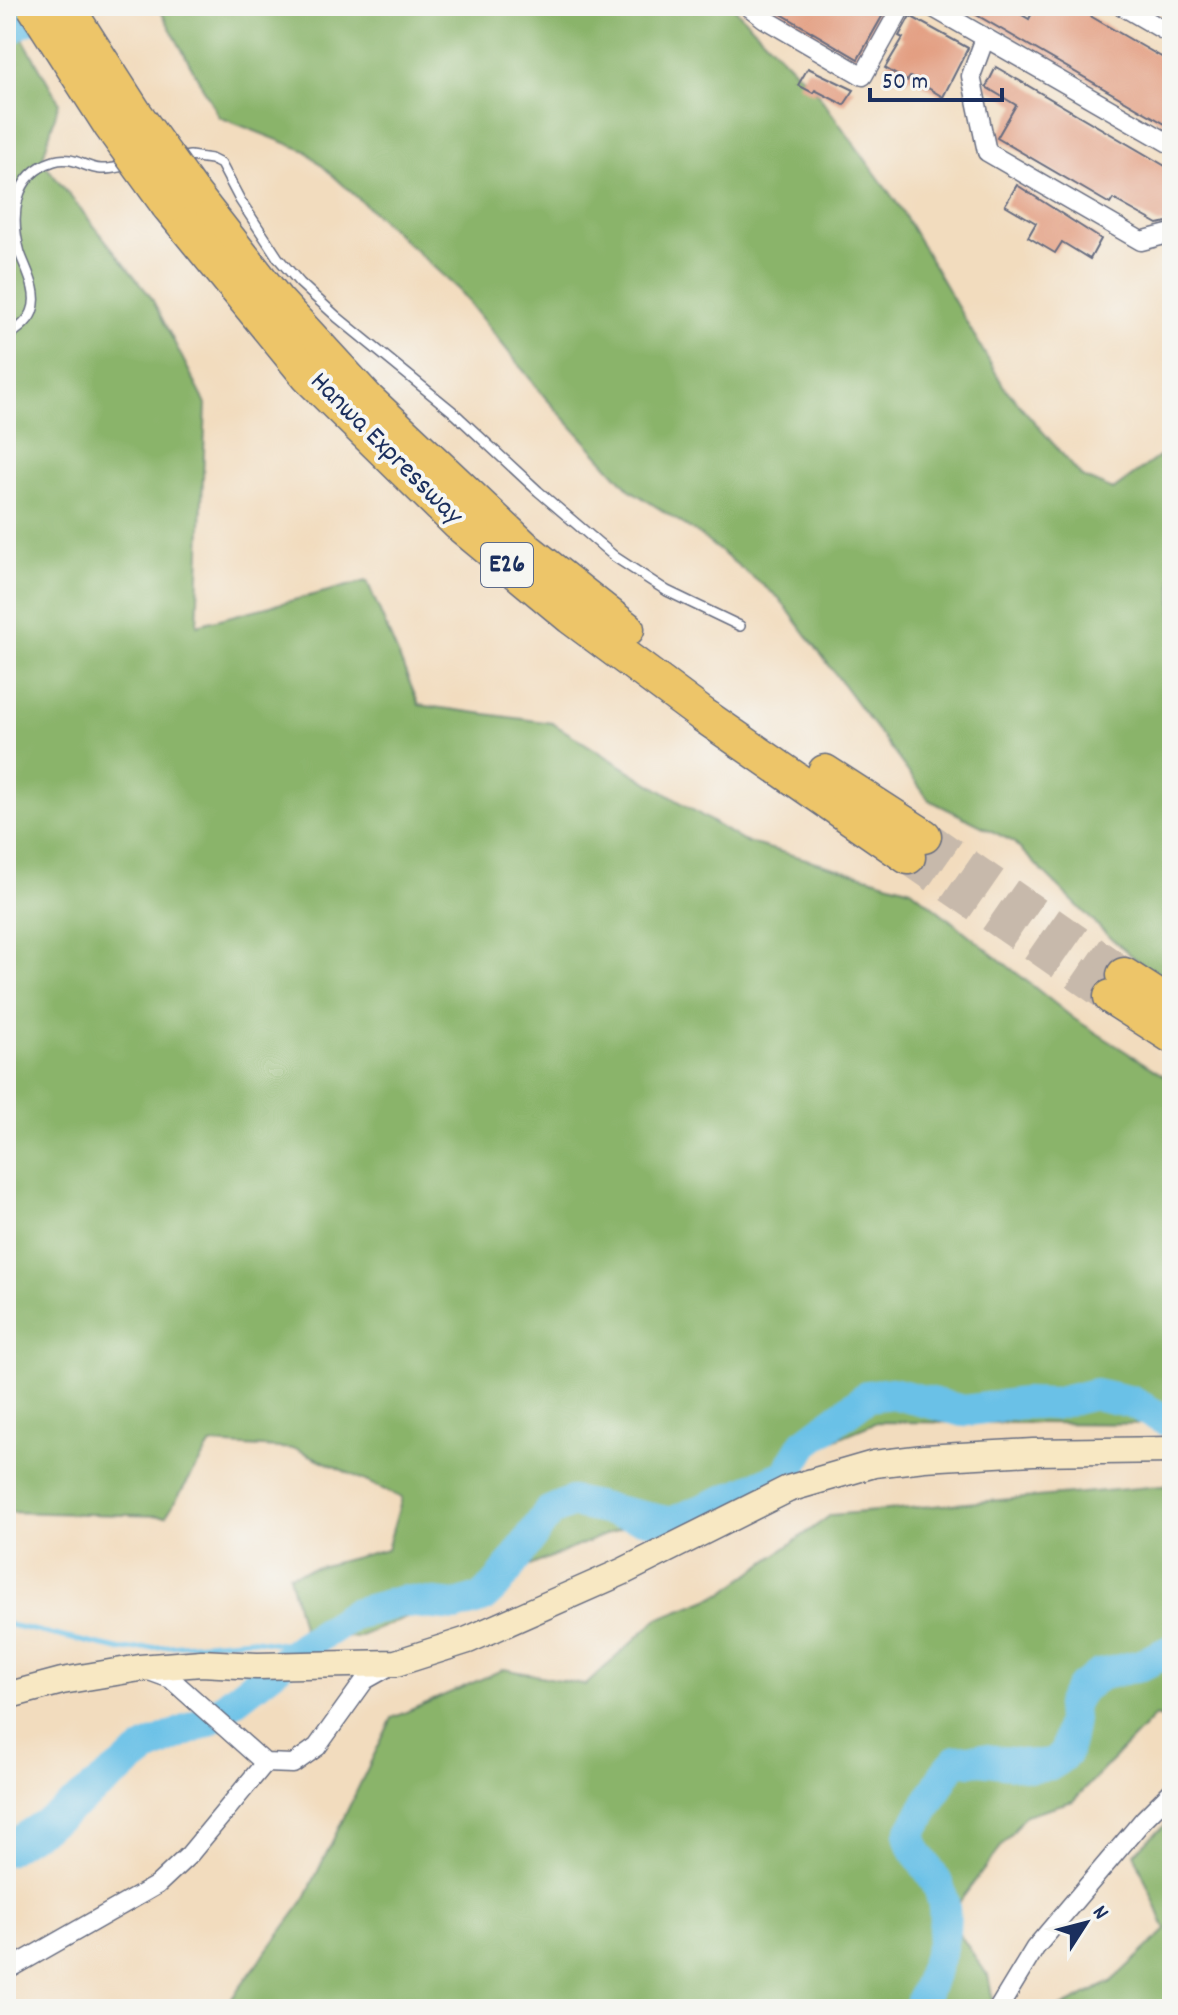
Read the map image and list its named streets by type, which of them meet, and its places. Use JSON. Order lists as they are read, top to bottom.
{
  "streets": {
    "highway": ["Hanwa Expressway", "E26"]
  },
  "scale_bar": "50 m",
  "north": "top right"
}
